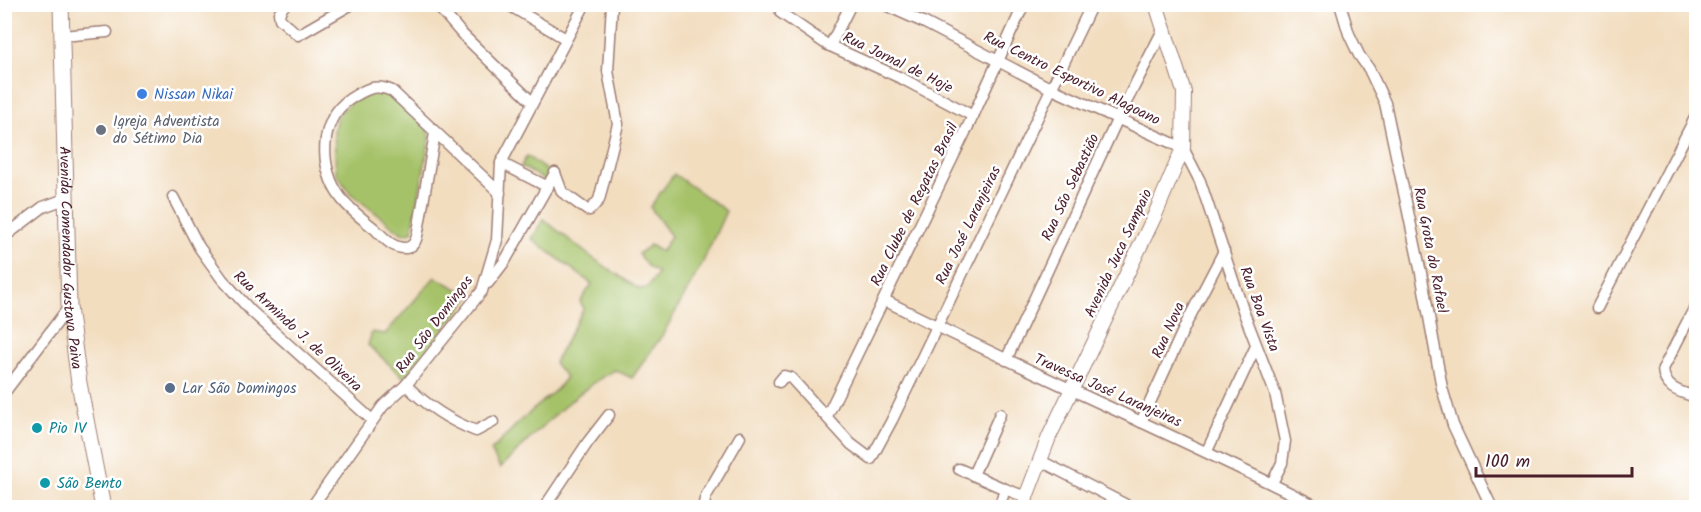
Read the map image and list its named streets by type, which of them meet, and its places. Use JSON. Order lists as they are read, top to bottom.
{
  "streets": {
    "main road": ["Avenida Juca Sampaio", "Avenida Comendador Gustavo Paiva"],
    "street": [
      "Rua Jornal de Hoje",
      "Rua Centro Esportivo Alagoano",
      "Rua São Sebastião",
      "Rua Clube de Regatas Brasil",
      "Rua José Laranjeiras",
      "Rua Grota do Rafael",
      "Rua Boa Vista",
      "Rua São Domingos",
      "Rua Nova",
      "Rua Armindo J. de Oliveira",
      "Travessa José Laranjeiras"
    ]
  },
  "crossings": [
    ["Rua Jornal de Hoje", "Rua Clube de Regatas Brasil"],
    ["Rua Centro Esportivo Alagoano", "Rua São Sebastião"],
    ["Rua Centro Esportivo Alagoano", "Rua Clube de Regatas Brasil"],
    ["Rua Centro Esportivo Alagoano", "Rua José Laranjeiras"],
    ["Rua Centro Esportivo Alagoano", "Avenida Juca Sampaio"],
    ["Rua Centro Esportivo Alagoano", "Rua Boa Vista"],
    ["Rua São Sebastião", "Avenida Juca Sampaio"],
    ["Rua São Sebastião", "Travessa José Laranjeiras"],
    ["Rua Clube de Regatas Brasil", "Rua José Laranjeiras"],
    ["Rua Clube de Regatas Brasil", "Travessa José Laranjeiras"],
    ["Rua José Laranjeiras", "Travessa José Laranjeiras"],
    ["Avenida Juca Sampaio", "Rua Boa Vista"],
    ["Avenida Juca Sampaio", "Travessa José Laranjeiras"],
    ["Rua Boa Vista", "Rua Nova"],
    ["Rua Boa Vista", "Travessa José Laranjeiras"],
    ["Rua São Domingos", "Rua Armindo J. de Oliveira"],
    ["Rua Nova", "Travessa José Laranjeiras"]
  ],
  "places": [
    "Nissan Nikai",
    "Igreja Adventista do Sétimo Dia",
    "Lar São Domingos",
    "Pio IV",
    "São Bento"
  ],
  "scale_bar": "100 m"
}
